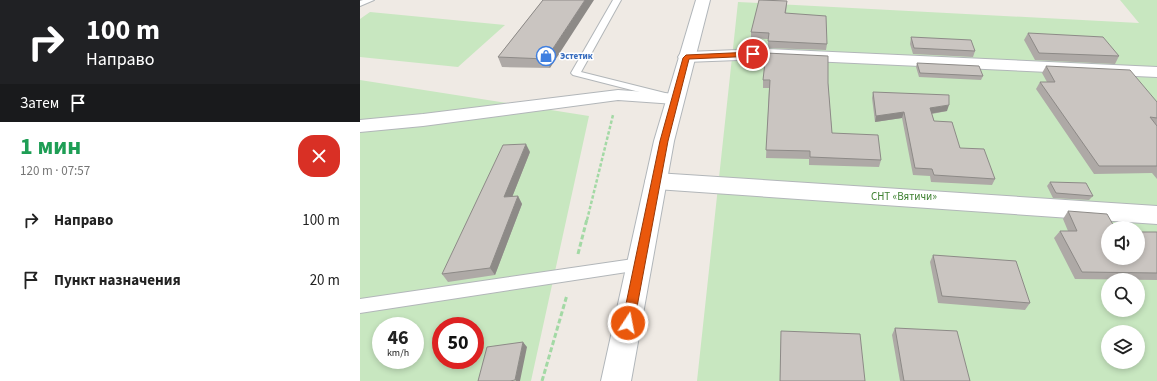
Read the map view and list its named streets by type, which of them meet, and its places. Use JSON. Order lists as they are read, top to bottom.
{
  "parks": ["СНТ «Вятичи»"],
  "places": {
    "shop": ["Эстетик"]
  },
  "page": {
    "turn": ["100 m", "Направо"],
    "then": "Затем",
    "heading": ["1 мин", "120 m · 07:57"],
    "list": [
      {
        "name": "Направо",
        "value": "100 m"
      },
      {
        "name": "Пункт назначения",
        "value": "20 m"
      }
    ],
    "speed": "46 km/h",
    "limit": "50"
  }
}
